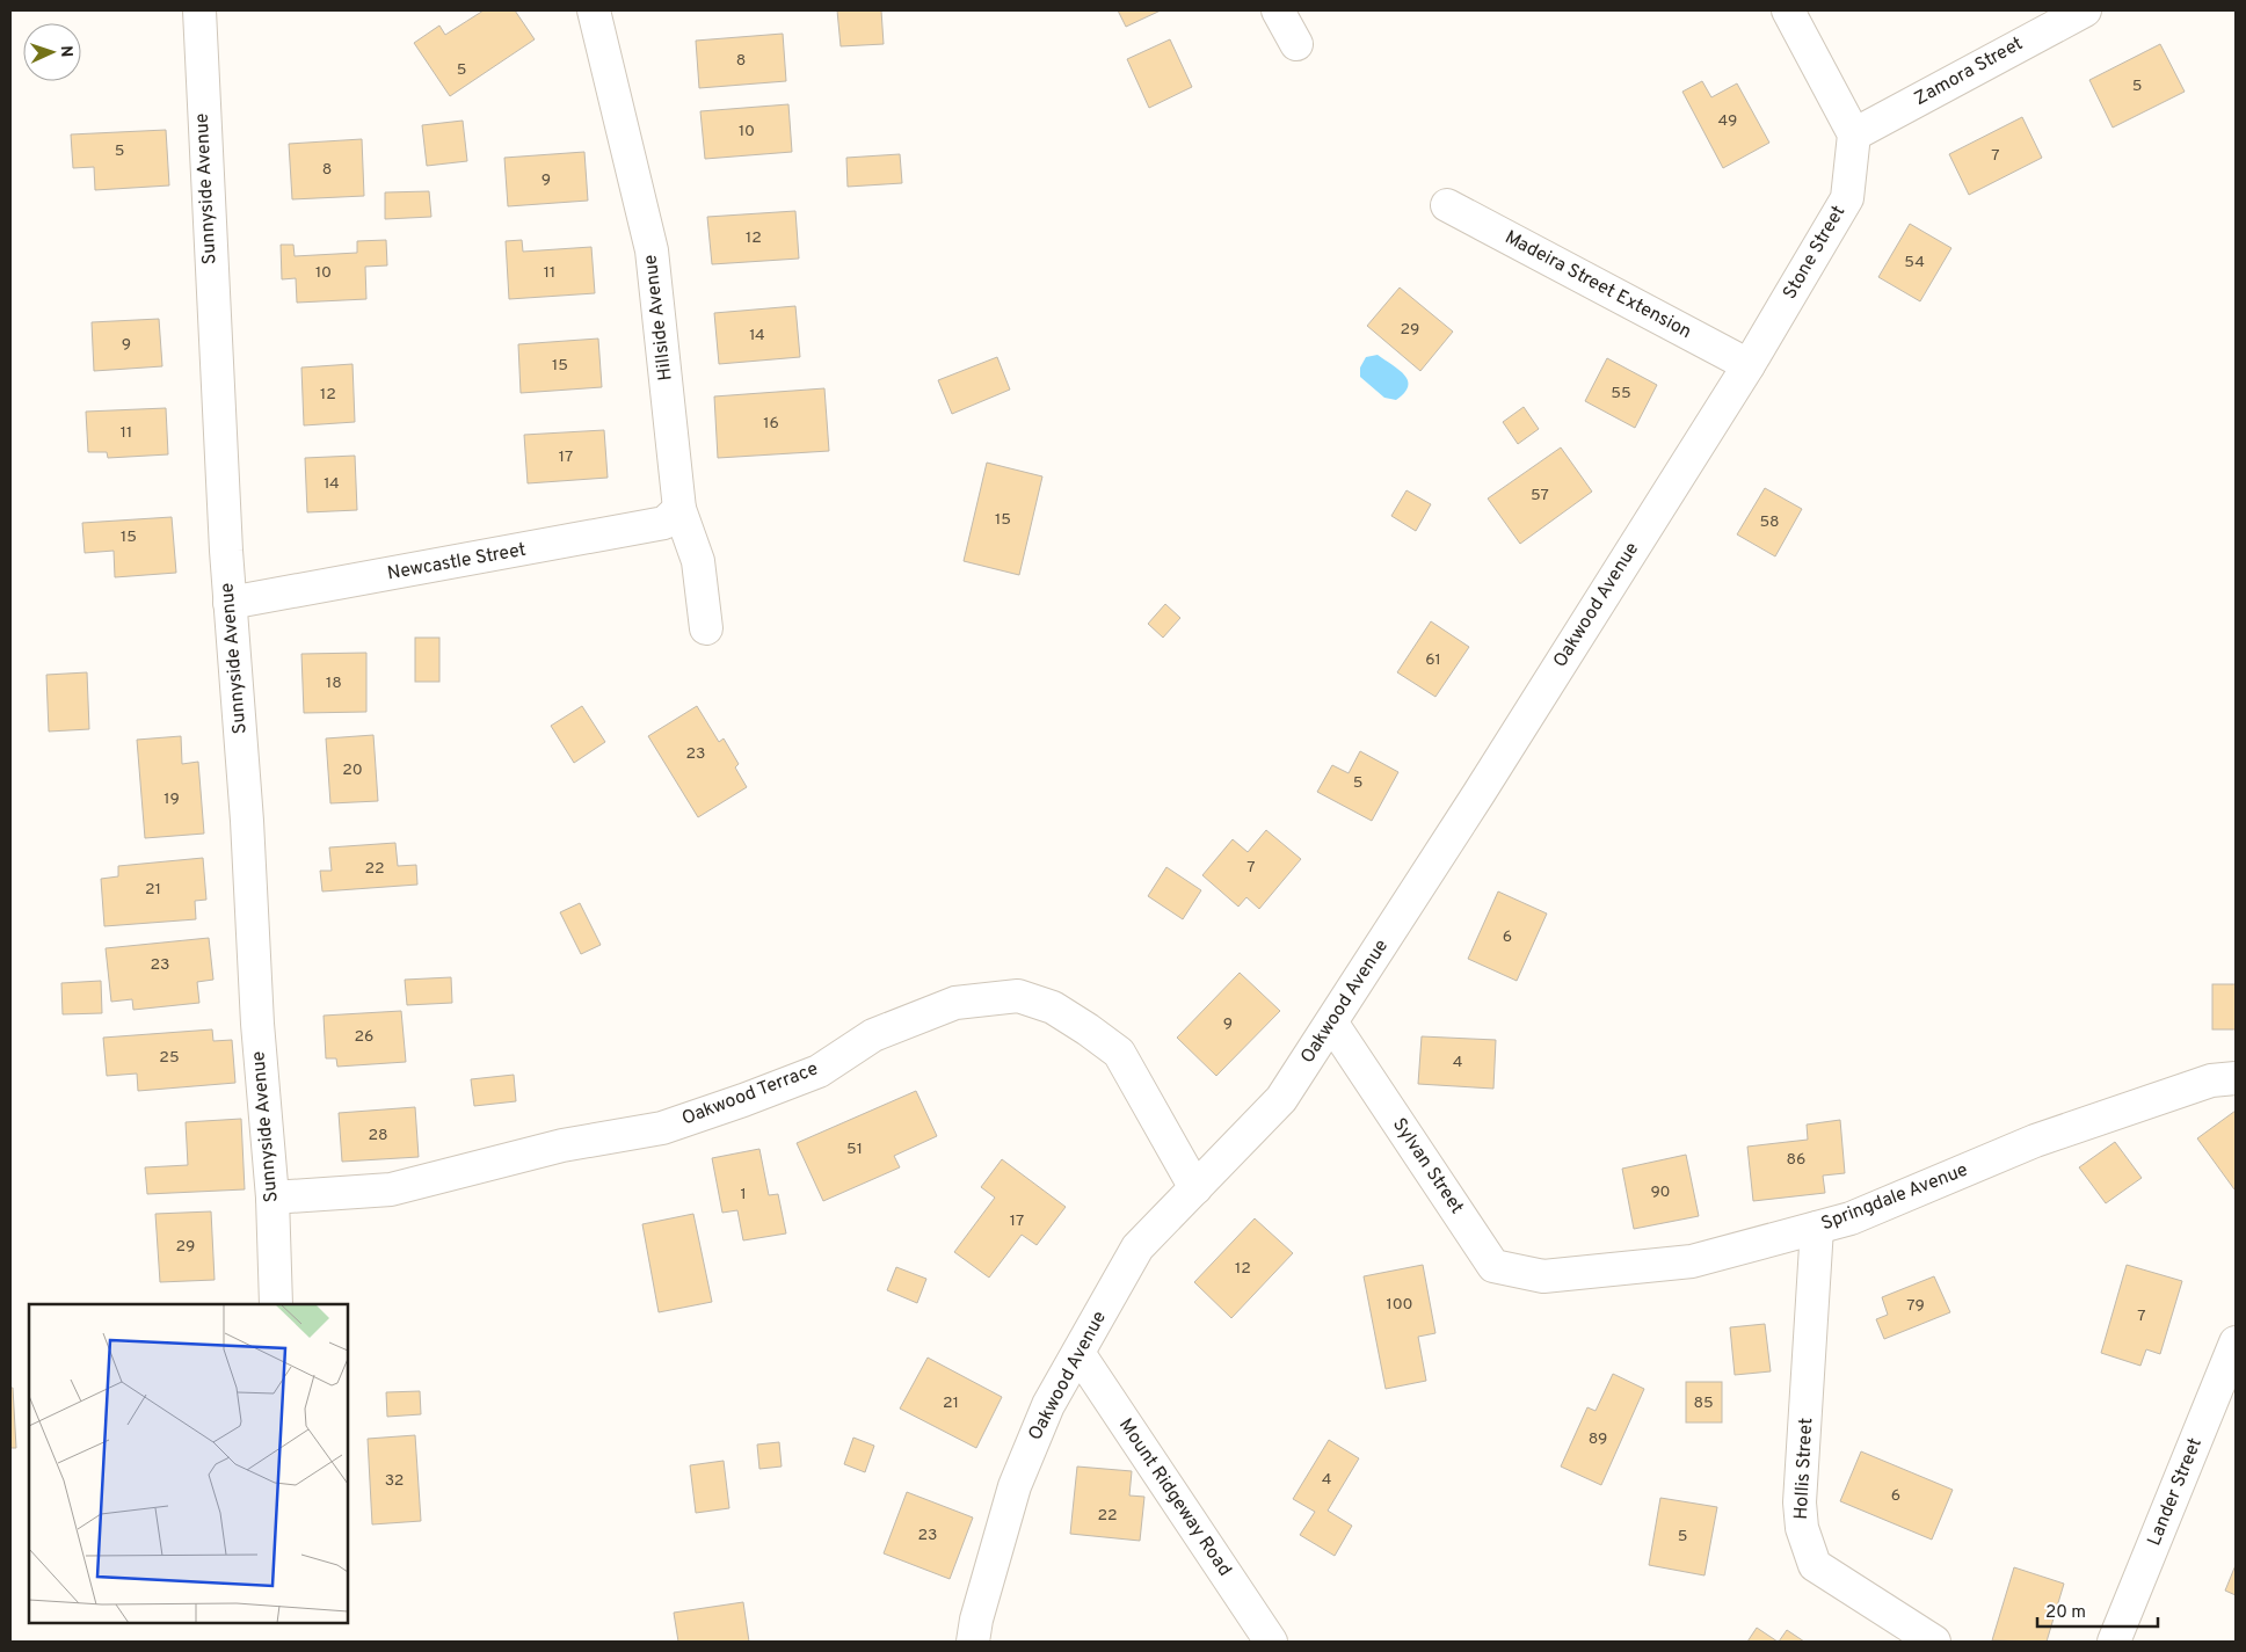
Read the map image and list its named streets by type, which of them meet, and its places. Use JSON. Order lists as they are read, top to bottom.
{
  "streets": {
    "street": [
      "Zamora Street",
      "Sunnyside Avenue",
      "Stone Street",
      "Madeira Street Extension",
      "Hillside Avenue",
      "Newcastle Street",
      "Oakwood Avenue",
      "Oakwood Terrace",
      "Sylvan Street",
      "Springdale Avenue",
      "Hollis Street",
      "Lander Street",
      "Mount Ridgeway Road"
    ]
  },
  "crossings": [
    ["Zamora Street", "Stone Street"],
    ["Sunnyside Avenue", "Newcastle Street"],
    ["Sunnyside Avenue", "Oakwood Terrace"],
    ["Stone Street", "Madeira Street Extension"],
    ["Stone Street", "Oakwood Avenue"],
    ["Madeira Street Extension", "Oakwood Avenue"],
    ["Hillside Avenue", "Newcastle Street"],
    ["Oakwood Avenue", "Oakwood Terrace"],
    ["Oakwood Avenue", "Sylvan Street"],
    ["Oakwood Avenue", "Mount Ridgeway Road"],
    ["Sylvan Street", "Springdale Avenue"],
    ["Springdale Avenue", "Hollis Street"]
  ],
  "house_numbers": [
    "8",
    "5",
    "5",
    "49",
    "10",
    "5",
    "7",
    "8",
    "9",
    "12",
    "54",
    "10",
    "11",
    "29",
    "14",
    "9",
    "15",
    "55",
    "12",
    "16",
    "11",
    "17",
    "14",
    "57",
    "15",
    "58",
    "15",
    "61",
    "18",
    "23",
    "20",
    "5",
    "19",
    "7",
    "22",
    "21",
    "6",
    "23",
    "9",
    "26",
    "25",
    "4",
    "28",
    "51",
    "86",
    "90",
    "1",
    "17",
    "29",
    "12",
    "100",
    "79",
    "7",
    "21",
    "85",
    "89",
    "4",
    "32",
    "6",
    "22",
    "23",
    "5"
  ],
  "scale_bar": "20 m",
  "north": "right"
}
